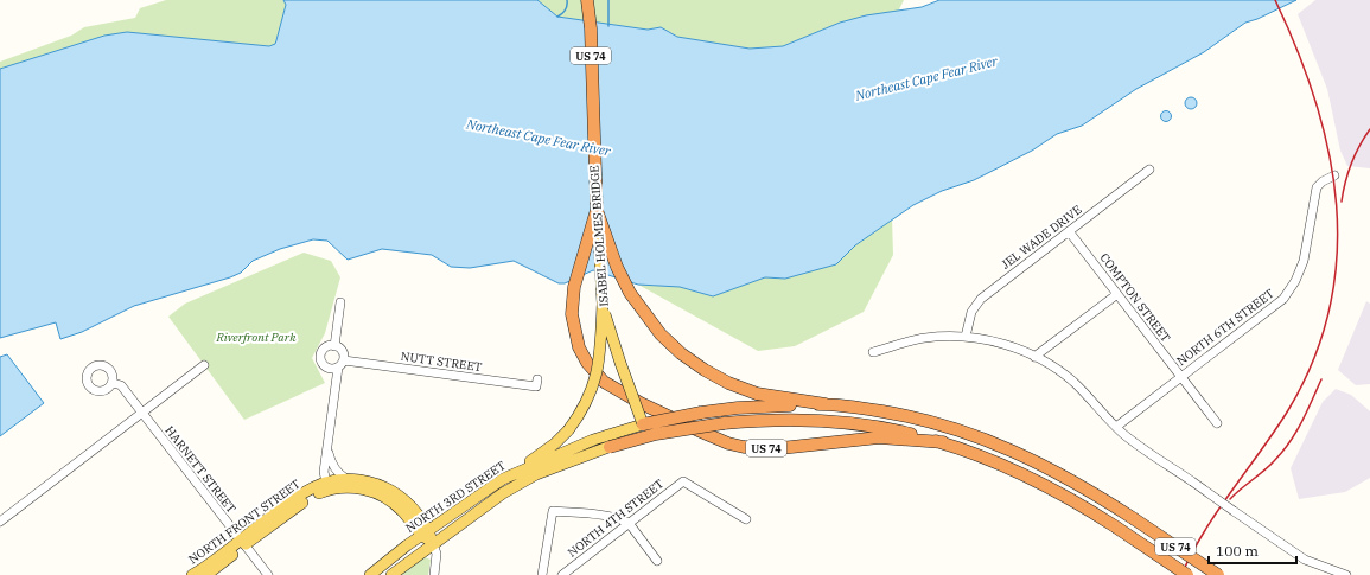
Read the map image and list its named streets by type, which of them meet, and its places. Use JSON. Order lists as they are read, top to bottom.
{
  "streets": {
    "highway": ["US 74", "ISABEL HOLMES BRIDGE"],
    "main road": ["NORTH 3RD STREET", "NORTH FRONT STREET"],
    "street": [
      "JEL WADE DRIVE",
      "COMPTON STREET",
      "NORTH 6TH STREET",
      "NUTT STREET",
      "HARNETT STREET",
      "NORTH 4TH STREET"
    ]
  },
  "crossings": [
    ["US 74", "ISABEL HOLMES BRIDGE"],
    ["ISABEL HOLMES BRIDGE", "NORTH 3RD STREET"],
    ["JEL WADE DRIVE", "COMPTON STREET"],
    ["COMPTON STREET", "NORTH 6TH STREET"],
    ["HARNETT STREET", "NORTH FRONT STREET"],
    ["NORTH 3RD STREET", "NORTH FRONT STREET"]
  ],
  "water": ["Northeast Cape Fear River"],
  "parks": ["Riverfront Park"],
  "scale_bar": "100 m"
}
